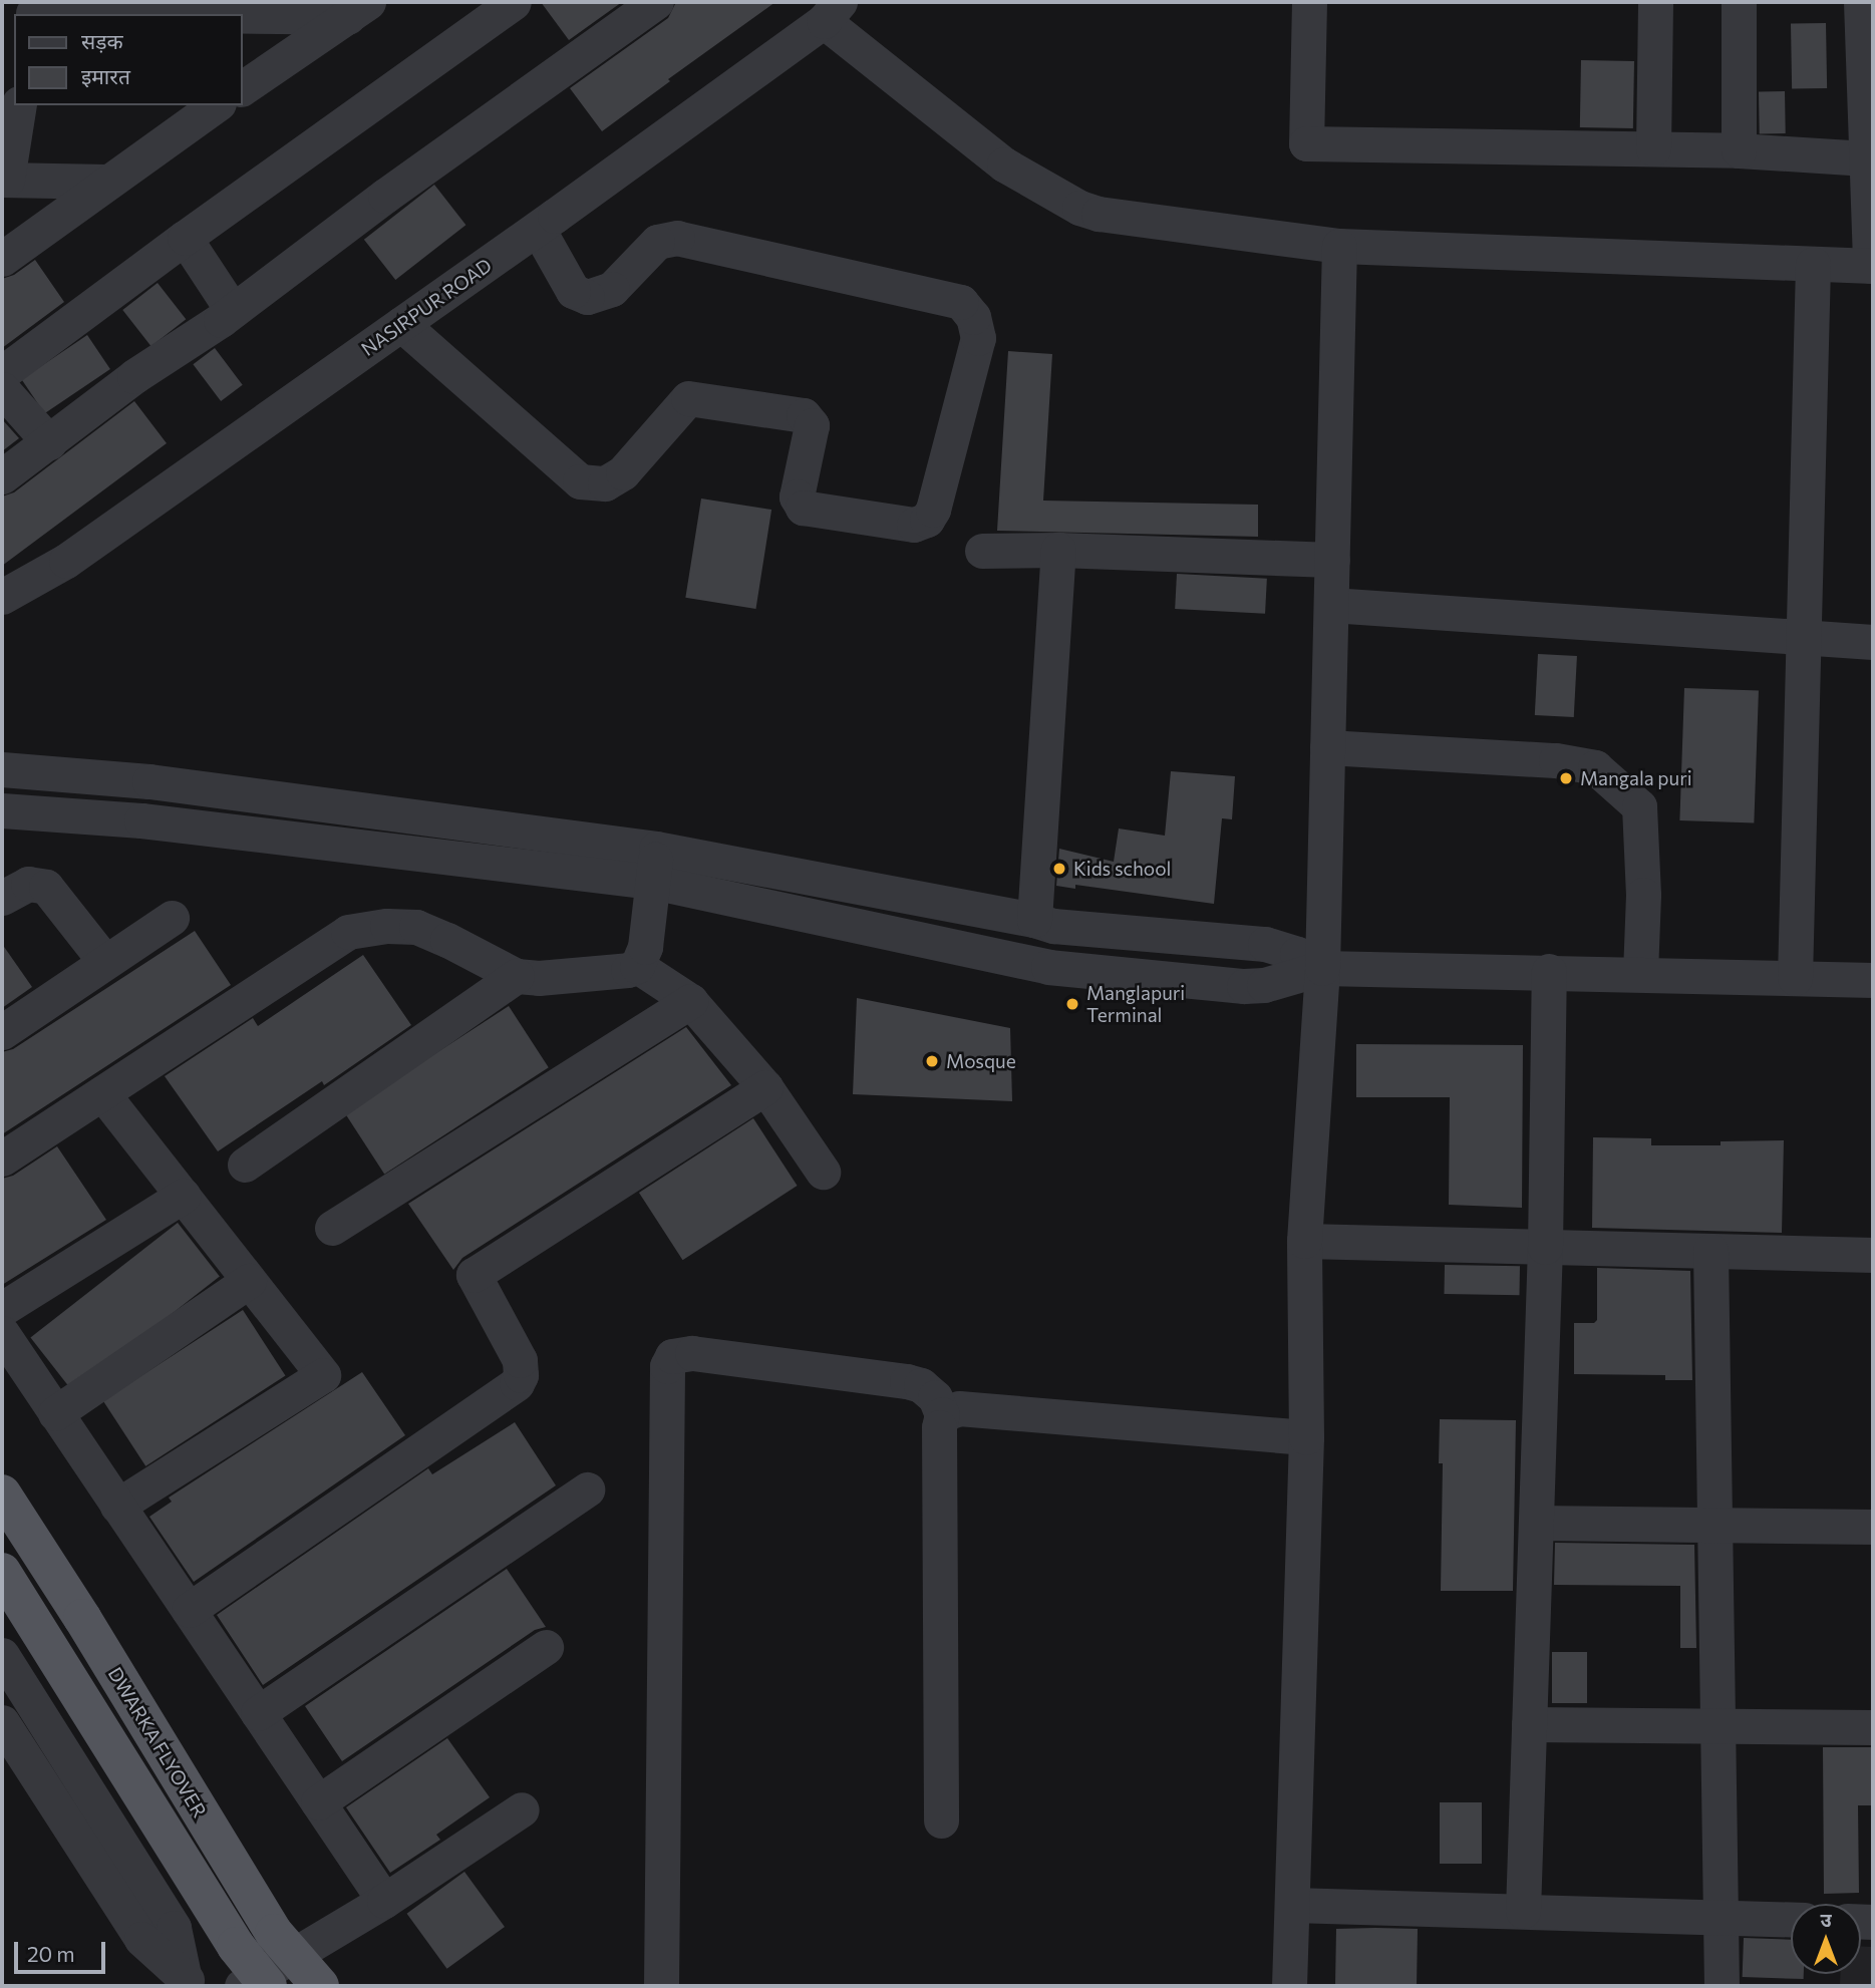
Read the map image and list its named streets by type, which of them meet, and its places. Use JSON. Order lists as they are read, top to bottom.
{
  "streets": {
    "main road": ["DWARKA FLYOVER"],
    "street": ["NASIRPUR ROAD"]
  },
  "places": [
    "Mangala puri",
    "Kids school",
    "Manglapuri Terminal",
    "Mosque"
  ],
  "legend": ["सड़क", "इमारत"],
  "scale_bar": "20 m",
  "north": "top"
}
